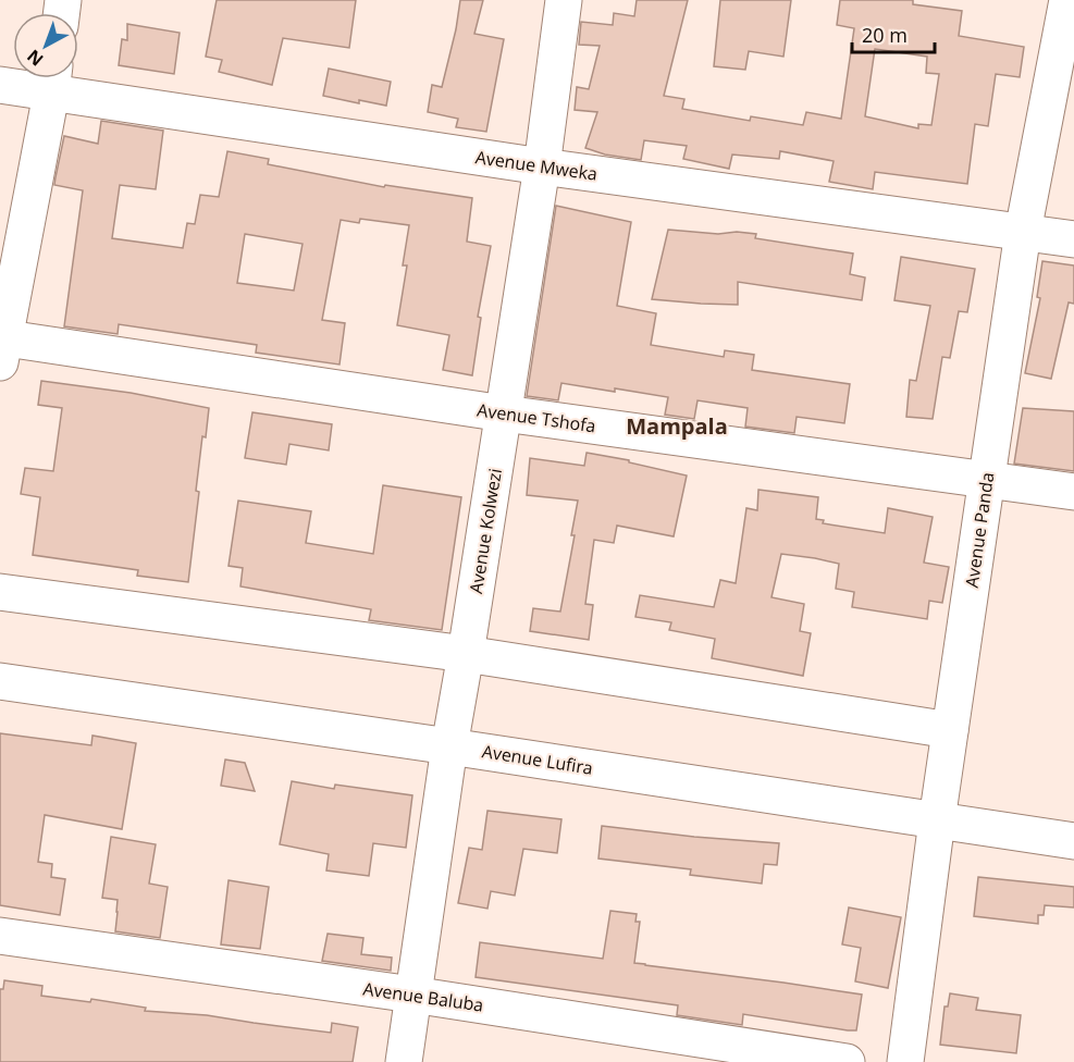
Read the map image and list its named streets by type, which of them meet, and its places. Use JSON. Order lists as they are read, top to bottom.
{
  "streets": {
    "street": [
      "Avenue Mweka",
      "Avenue Tshofa",
      "Avenue Panda",
      "Avenue Kolwezi",
      "Avenue Lufira",
      "Avenue Baluba"
    ]
  },
  "crossings": [
    ["Avenue Mweka", "Avenue Panda"],
    ["Avenue Mweka", "Avenue Kolwezi"],
    ["Avenue Tshofa", "Avenue Panda"],
    ["Avenue Tshofa", "Avenue Kolwezi"],
    ["Avenue Panda", "Avenue Lufira"],
    ["Avenue Kolwezi", "Avenue Lufira"],
    ["Avenue Kolwezi", "Avenue Baluba"]
  ],
  "districts": ["Mampala"],
  "scale_bar": "20 m",
  "north": "bottom left"
}
